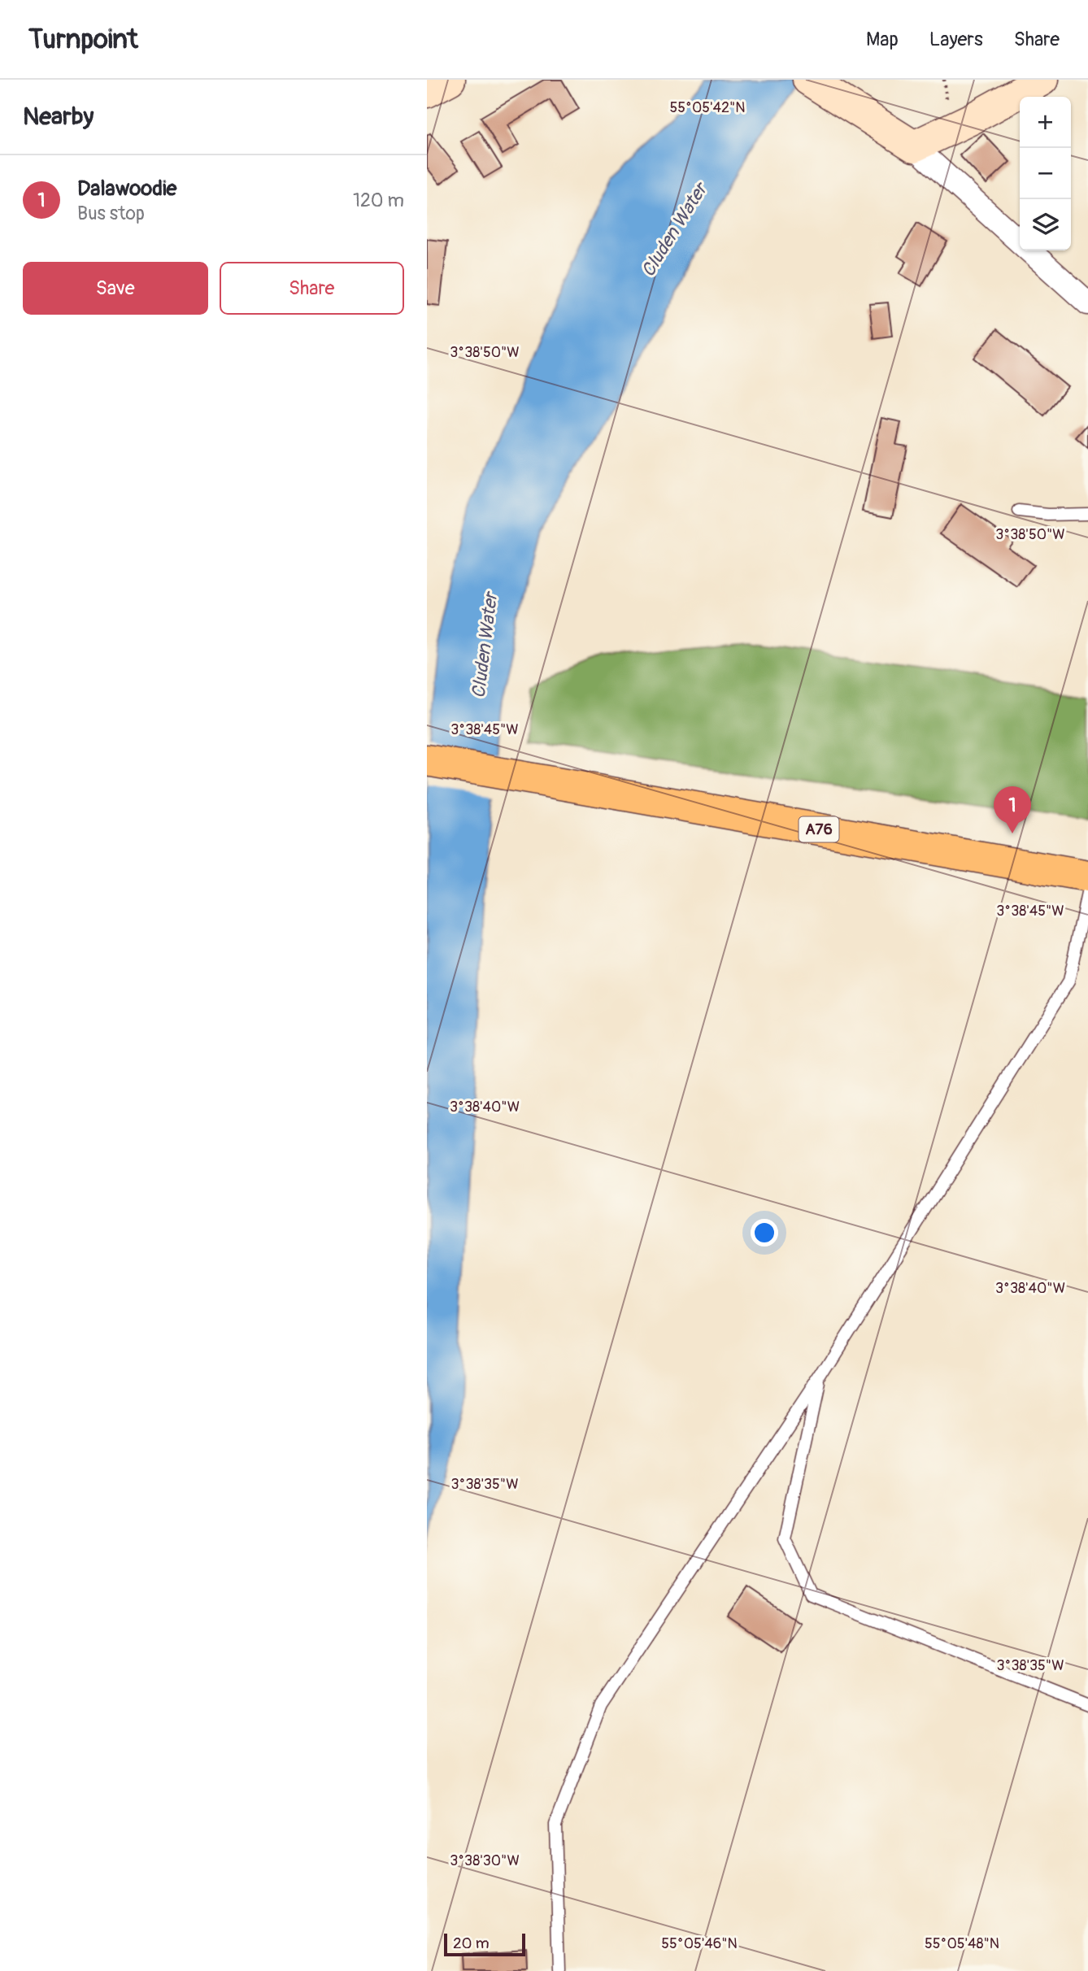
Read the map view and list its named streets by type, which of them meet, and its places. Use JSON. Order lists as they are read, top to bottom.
{
  "streets": {
    "highway": ["A76"]
  },
  "water": ["Cluden Water"],
  "scale_bar": "20 m",
  "page": {
    "header": "Turnpoint",
    "nav": ["Map", "Layers", "Share"],
    "heading": "Nearby",
    "map_buttons": ["+", "−"],
    "list": [
      {
        "mark": "1",
        "name": "Dalawoodie",
        "note": "Bus stop",
        "value": "120 m"
      }
    ],
    "buttons": ["Save", "Share"],
    "pins": "1",
    "scale": "20 m"
  },
  "coordinates": [
    "55°05'42\"N",
    "3°38'50\"W",
    "3°38'45\"W",
    "3°38'40\"W",
    "3°38'35\"W",
    "3°38'30\"W",
    "55°05'46\"N",
    "55°05'48\"N"
  ]
}
